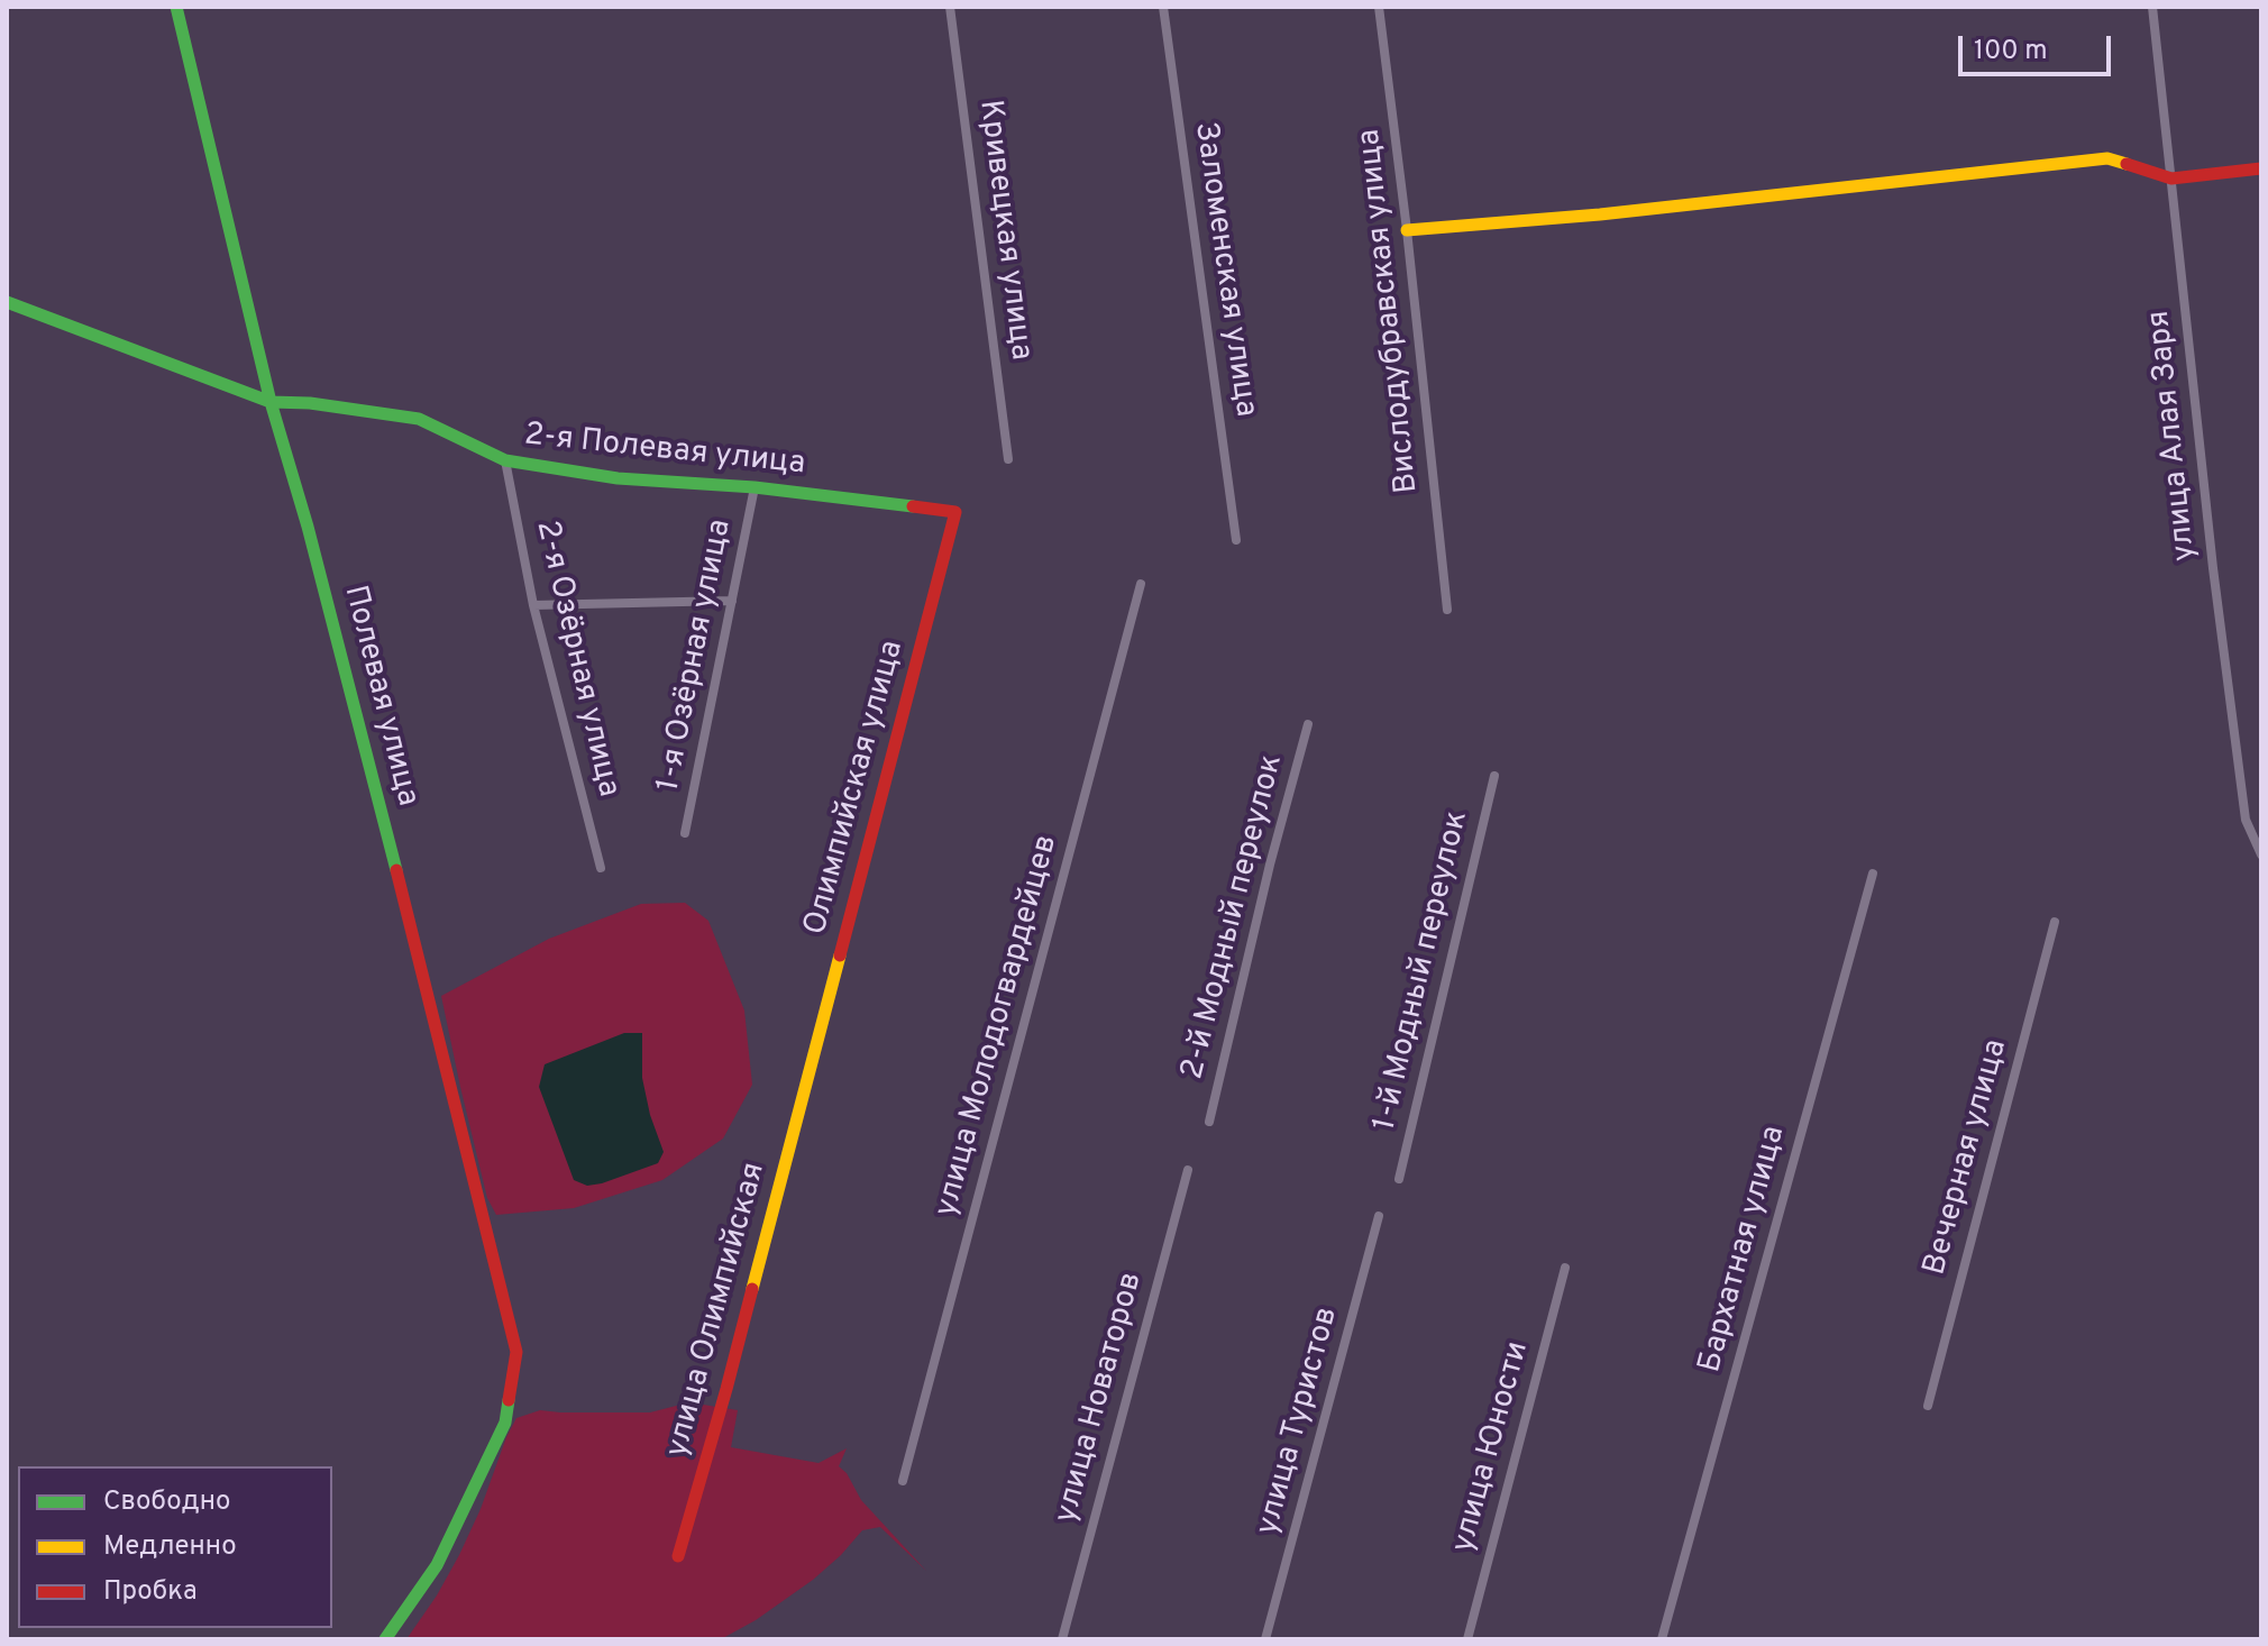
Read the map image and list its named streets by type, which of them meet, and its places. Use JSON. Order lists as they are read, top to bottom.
{
  "streets": {
    "street": [
      "Кривецкая улица",
      "Заломенская улица",
      "Вислодубравская улица",
      "улица Алая Заря",
      "2-я Полевая улица",
      "1-я Озёрная улица",
      "2-я Озёрная улица",
      "Полевая улица",
      "Олимпийская улица",
      "2-й Модный переулок",
      "1-й Модный переулок",
      "улица Молодогвардейцев",
      "Вечерная улица",
      "Бархатная улица",
      "улица Олимпийская",
      "улица Новаторов",
      "улица Туристов",
      "улица Юности"
    ]
  },
  "crossings": [
    ["2-я Полевая улица", "1-я Озёрная улица"],
    ["2-я Полевая улица", "2-я Озёрная улица"],
    ["2-я Полевая улица", "Полевая улица"],
    ["2-я Полевая улица", "Олимпийская улица"],
    ["Олимпийская улица", "улица Олимпийская"]
  ],
  "legend": ["Свободно", "Медленно", "Пробка"],
  "scale_bar": "100 m"
}
